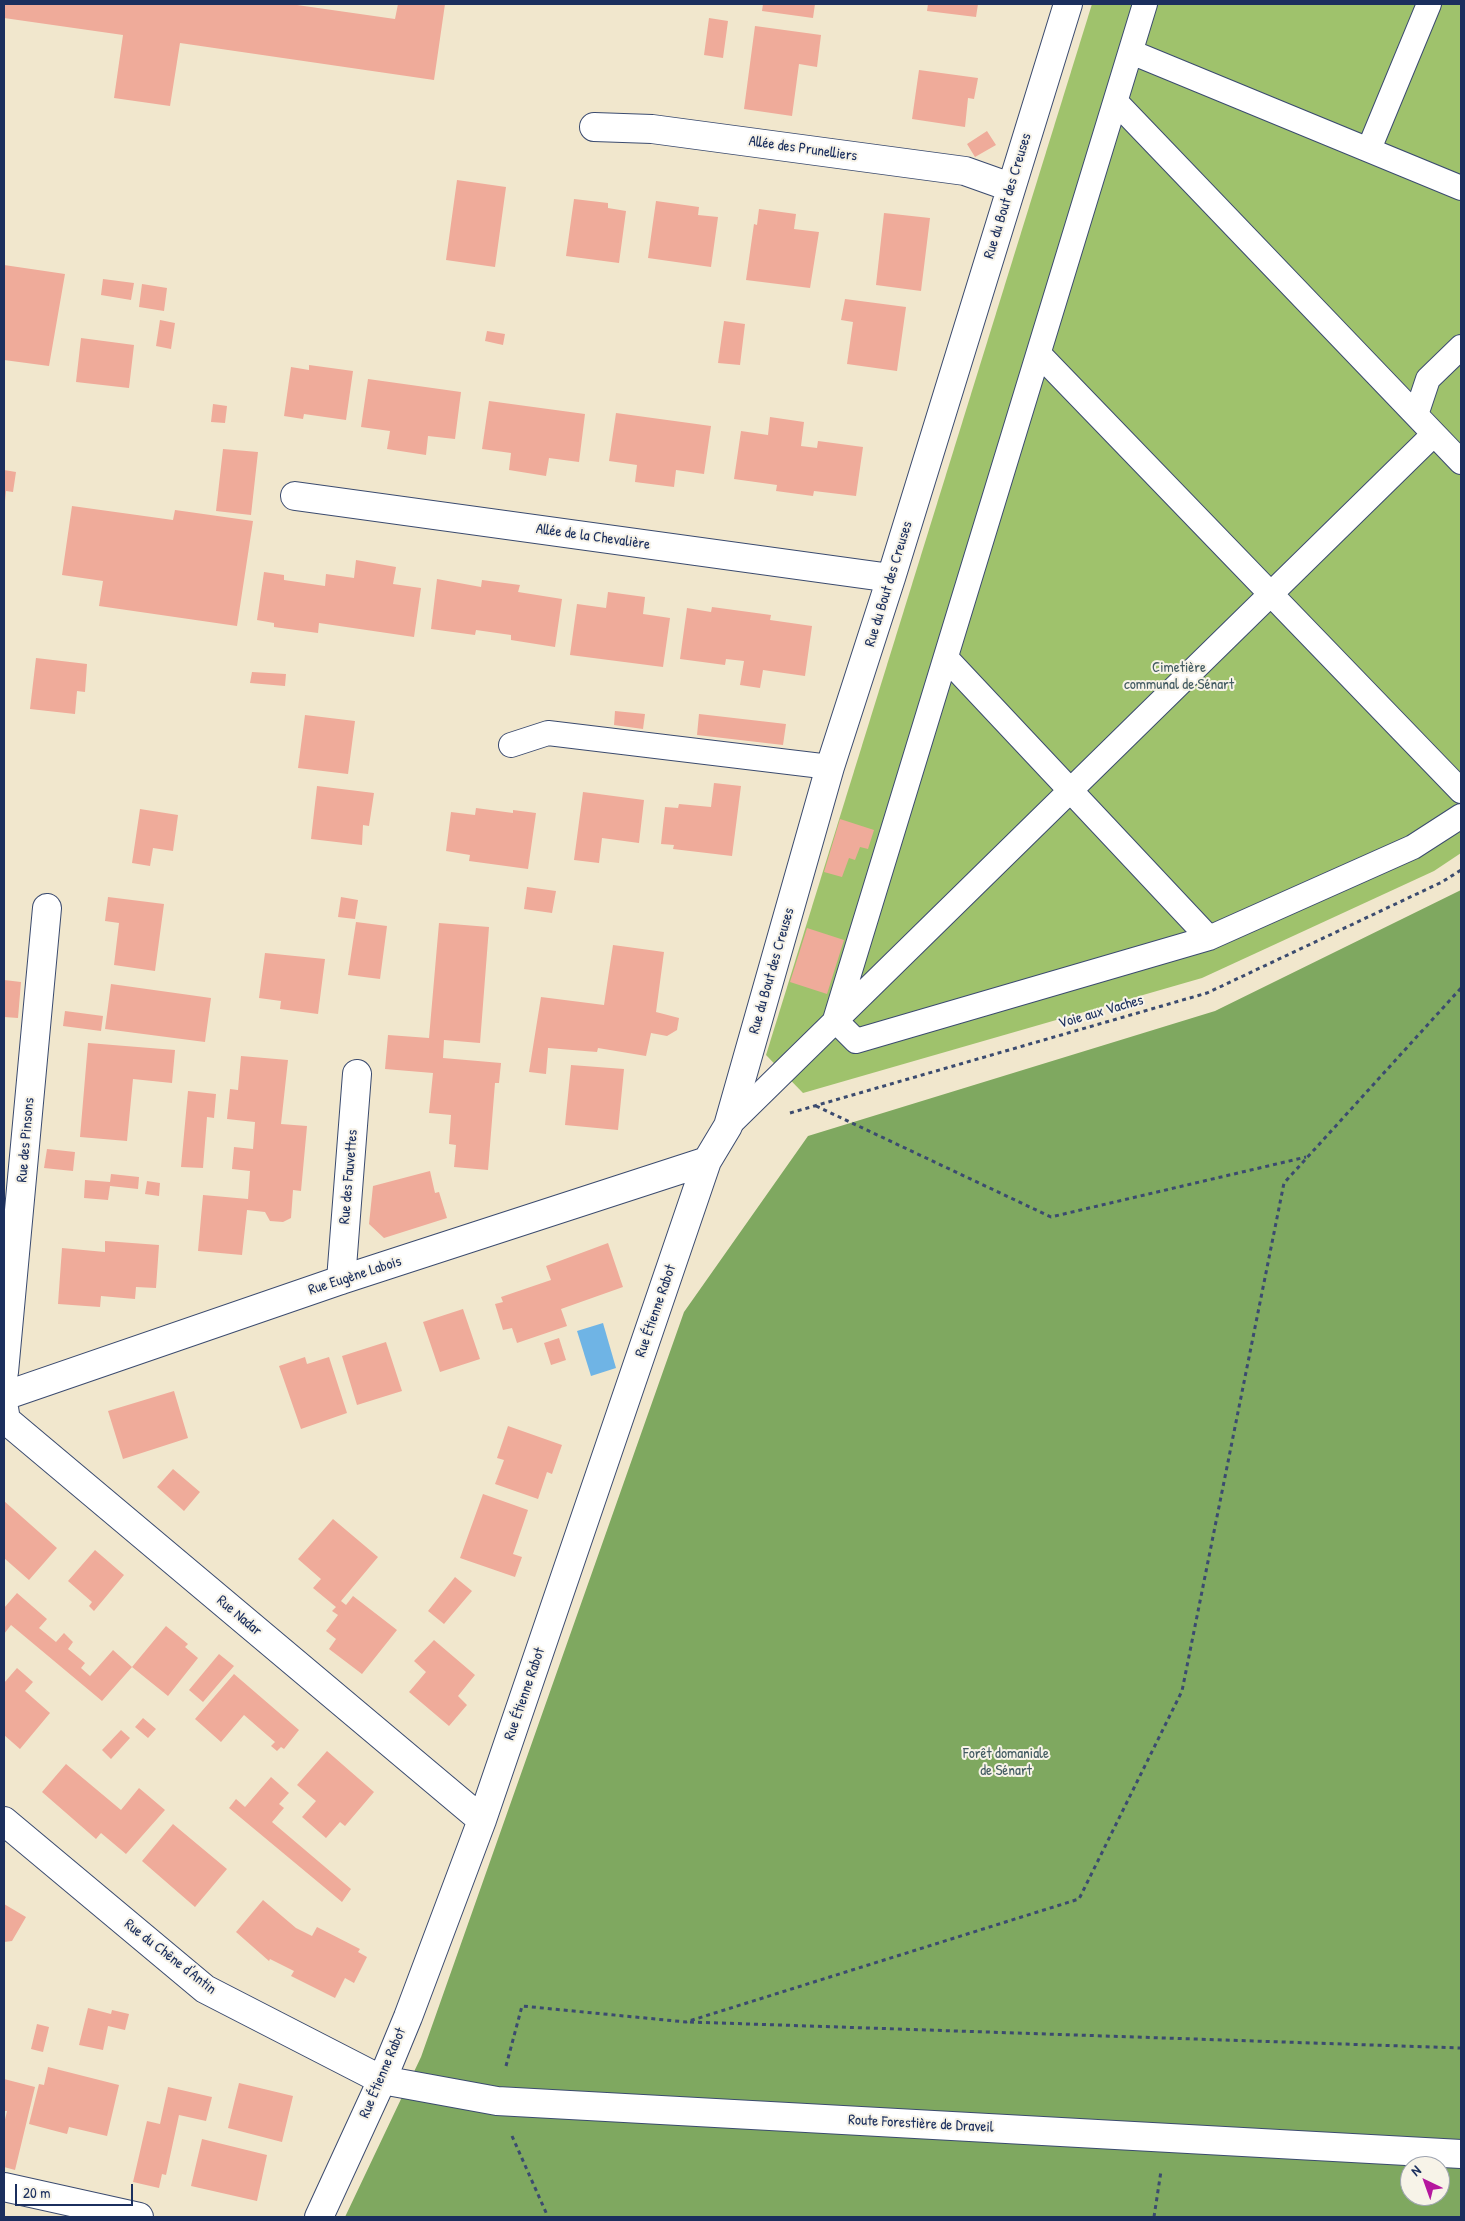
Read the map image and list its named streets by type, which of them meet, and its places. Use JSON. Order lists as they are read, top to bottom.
{
  "streets": {
    "street": [
      "Allée des Prunelliers",
      "Rue du Bout des Creuses",
      "Allée de la Chevalière",
      "Rue des Pinsons",
      "Rue des Fauvettes",
      "Rue Eugène Labois",
      "Rue Étienne Rabot",
      "Rue Nadar",
      "Rue du Chêne d'Antin",
      "Route Forestière de Draveil"
    ],
    "path": ["Voie aux Vaches"]
  },
  "crossings": [
    ["Allée des Prunelliers", "Rue du Bout des Creuses"],
    ["Rue du Bout des Creuses", "Allée de la Chevalière"],
    ["Rue du Bout des Creuses", "Rue Eugène Labois"],
    ["Rue du Bout des Creuses", "Rue Étienne Rabot"],
    ["Rue des Fauvettes", "Rue Eugène Labois"],
    ["Rue Eugène Labois", "Rue Étienne Rabot"],
    ["Rue Étienne Rabot", "Rue Nadar"],
    ["Rue Étienne Rabot", "Rue du Chêne d'Antin"],
    ["Rue Étienne Rabot", "Route Forestière de Draveil"],
    ["Rue du Chêne d'Antin", "Route Forestière de Draveil"]
  ],
  "parks": ["Cimetière communal de Sénart", "Forêt domaniale de Sénart"],
  "scale_bar": "20 m",
  "north": "top left"
}
